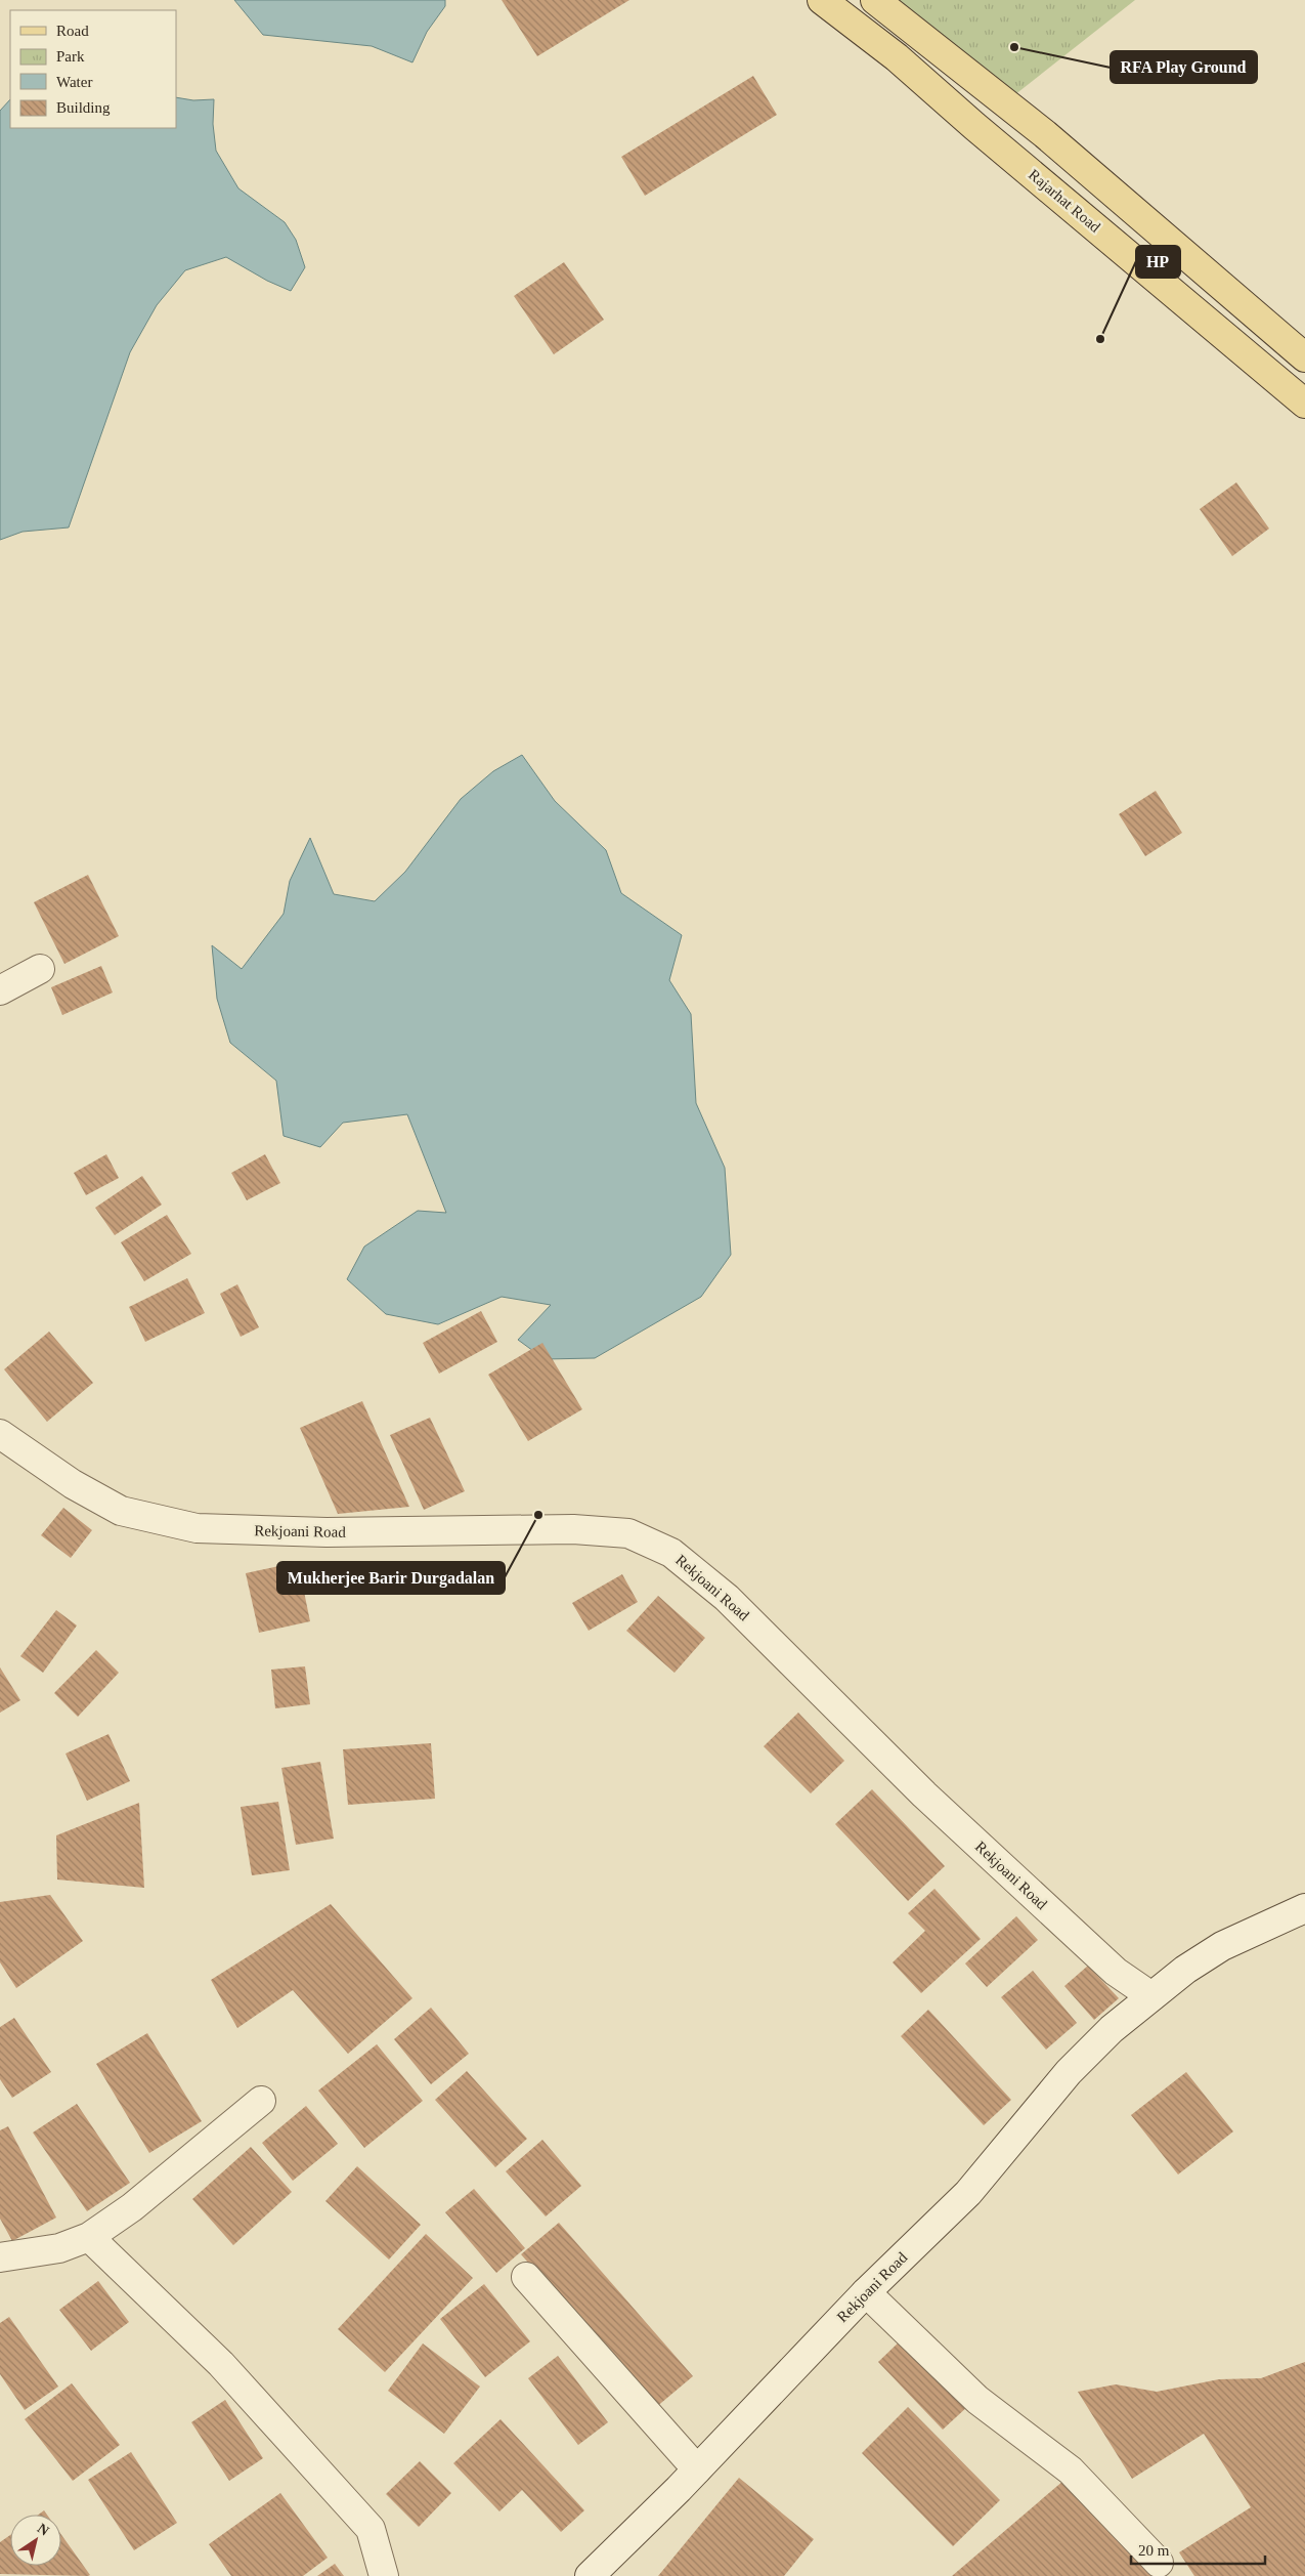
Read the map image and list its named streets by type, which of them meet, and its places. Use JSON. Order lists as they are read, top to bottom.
{
  "streets": {
    "main road": ["Rajarhat Road"],
    "street": ["Rekjoani Road"]
  },
  "places": ["RFA Play Ground", "HP", "Mukherjee Barir Durgadalan"],
  "legend": [
    "Road",
    "Park",
    "Water",
    "Building"
  ],
  "scale_bar": "20 m",
  "north": "top right"
}
